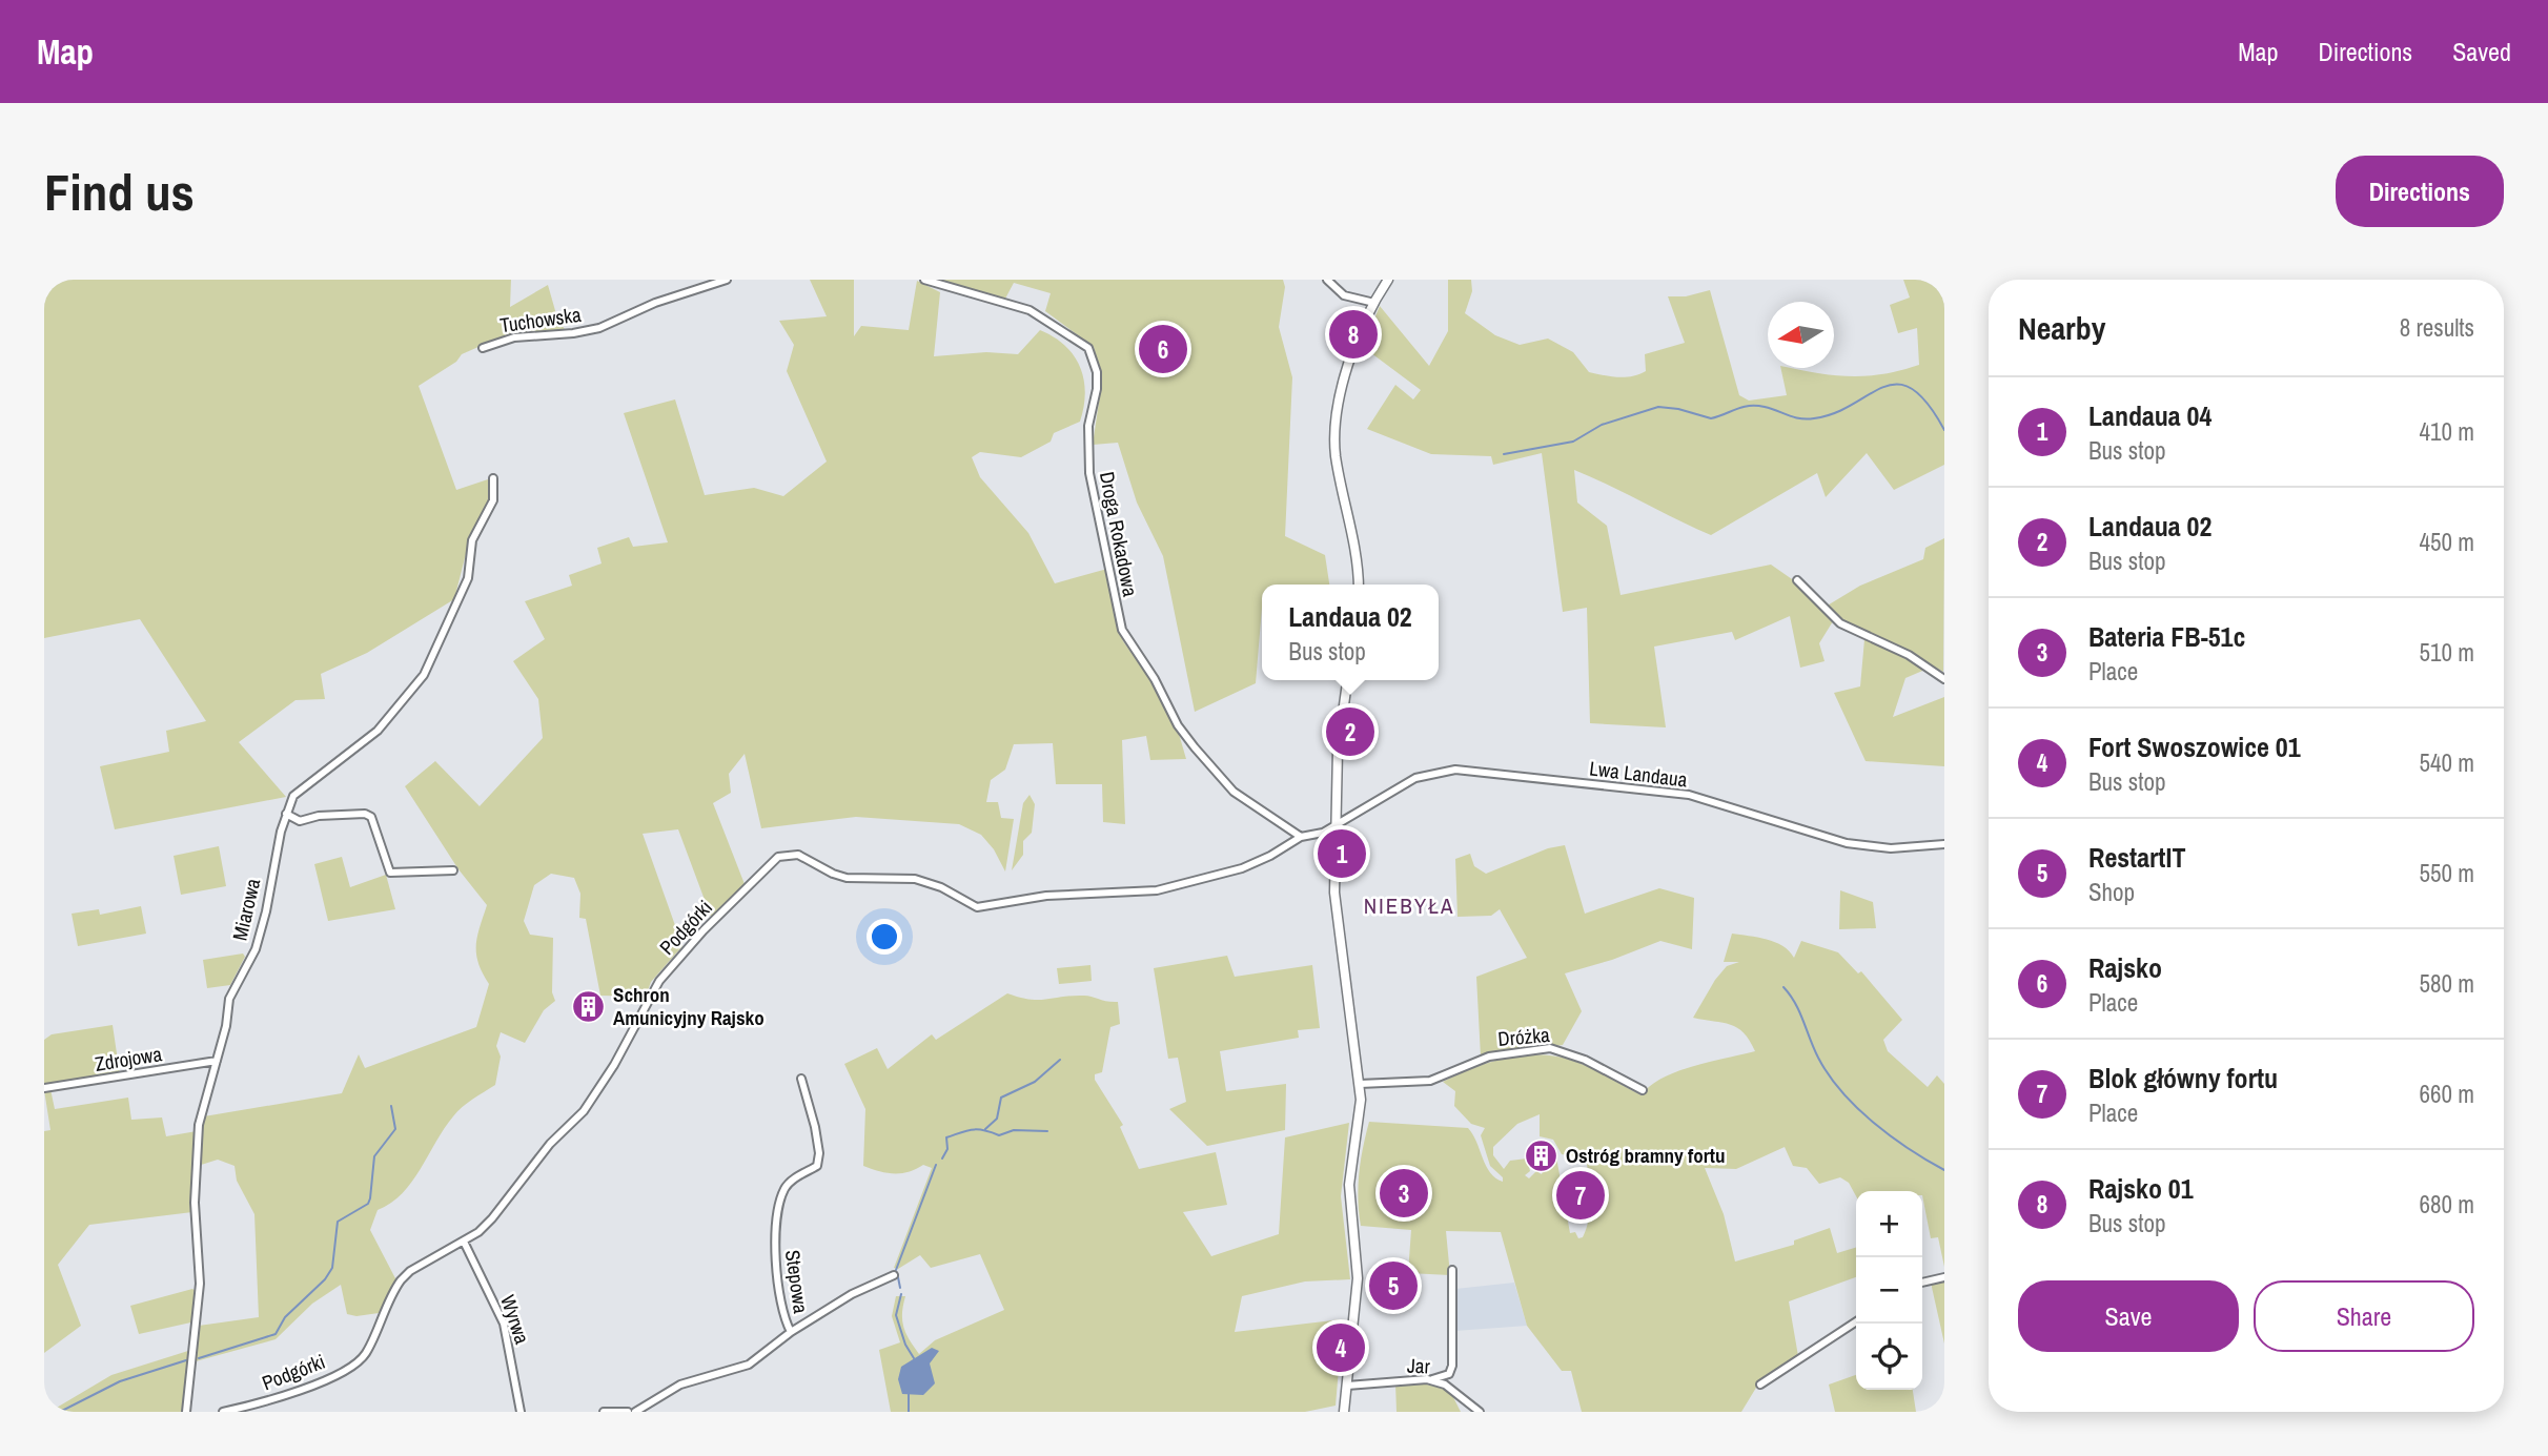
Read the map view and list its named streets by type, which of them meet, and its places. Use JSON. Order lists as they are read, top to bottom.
{
  "streets": {
    "street": [
      "Tuchowska",
      "Droga Rokadowa",
      "Lwa Landaua",
      "Miarowa",
      "Podgórki",
      "Dróżka",
      "Zdrojowa",
      "Stepowa",
      "Wyrwa",
      "Jar"
    ]
  },
  "crossings": [
    ["Droga Rokadowa", "Podgórki"],
    ["Lwa Landaua", "Podgórki"],
    ["Miarowa", "Zdrojowa"],
    ["Podgórki", "Wyrwa"]
  ],
  "districts": ["NIEBYŁA"],
  "places": {
    "building": ["Schron Amunicyjny Rajsko", "Ostróg bramny fortu"]
  },
  "north": "left",
  "page": {
    "header": "Map",
    "nav": ["Map", "Directions", "Saved"],
    "buttons": [
      "Directions",
      ["Save", "Share"]
    ],
    "title": "Find us",
    "heading": ["Nearby", "8 results"],
    "pins": [
      "8",
      "6",
      "2",
      "1",
      "3",
      "7",
      "5",
      "4"
    ],
    "list": [
      {
        "mark": "1",
        "name": "Landaua 04",
        "note": "Bus stop",
        "value": "410 m"
      },
      {
        "mark": "2",
        "name": "Landaua 02",
        "note": "Bus stop",
        "value": "450 m"
      },
      {
        "mark": "3",
        "name": "Bateria FB-51c",
        "note": "Place",
        "value": "510 m"
      },
      {
        "mark": "4",
        "name": "Fort Swoszowice 01",
        "note": "Bus stop",
        "value": "540 m"
      },
      {
        "mark": "5",
        "name": "RestartIT",
        "note": "Shop",
        "value": "550 m"
      },
      {
        "mark": "6",
        "name": "Rajsko",
        "note": "Place",
        "value": "580 m"
      },
      {
        "mark": "7",
        "name": "Blok główny fortu",
        "note": "Place",
        "value": "660 m"
      },
      {
        "mark": "8",
        "name": "Rajsko 01",
        "note": "Bus stop",
        "value": "680 m"
      }
    ],
    "popup": ["Landaua 02", "Bus stop"],
    "map_buttons": ["+", "−"]
  }
}
